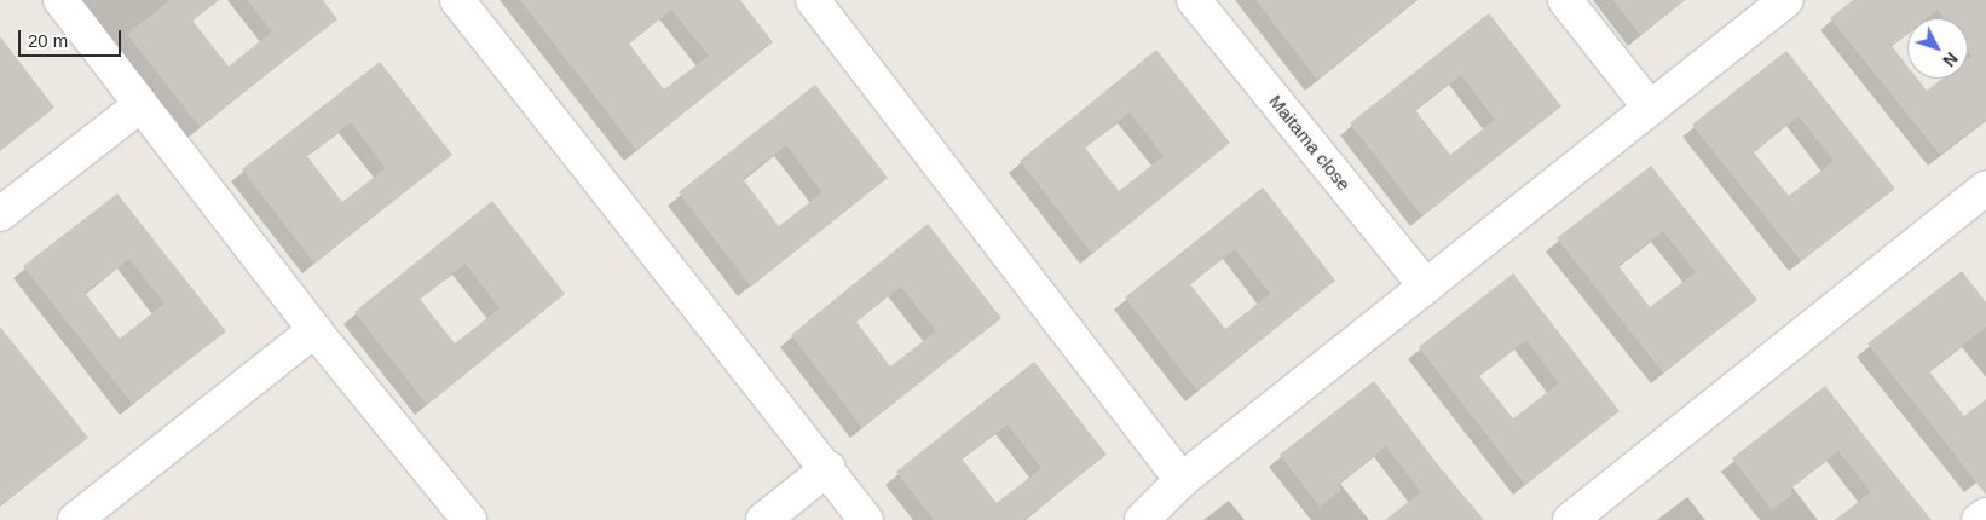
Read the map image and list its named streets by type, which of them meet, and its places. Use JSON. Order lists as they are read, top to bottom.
{
  "streets": {
    "street": ["Maitama close"]
  },
  "scale_bar": "20 m",
  "north": "bottom right"
}
